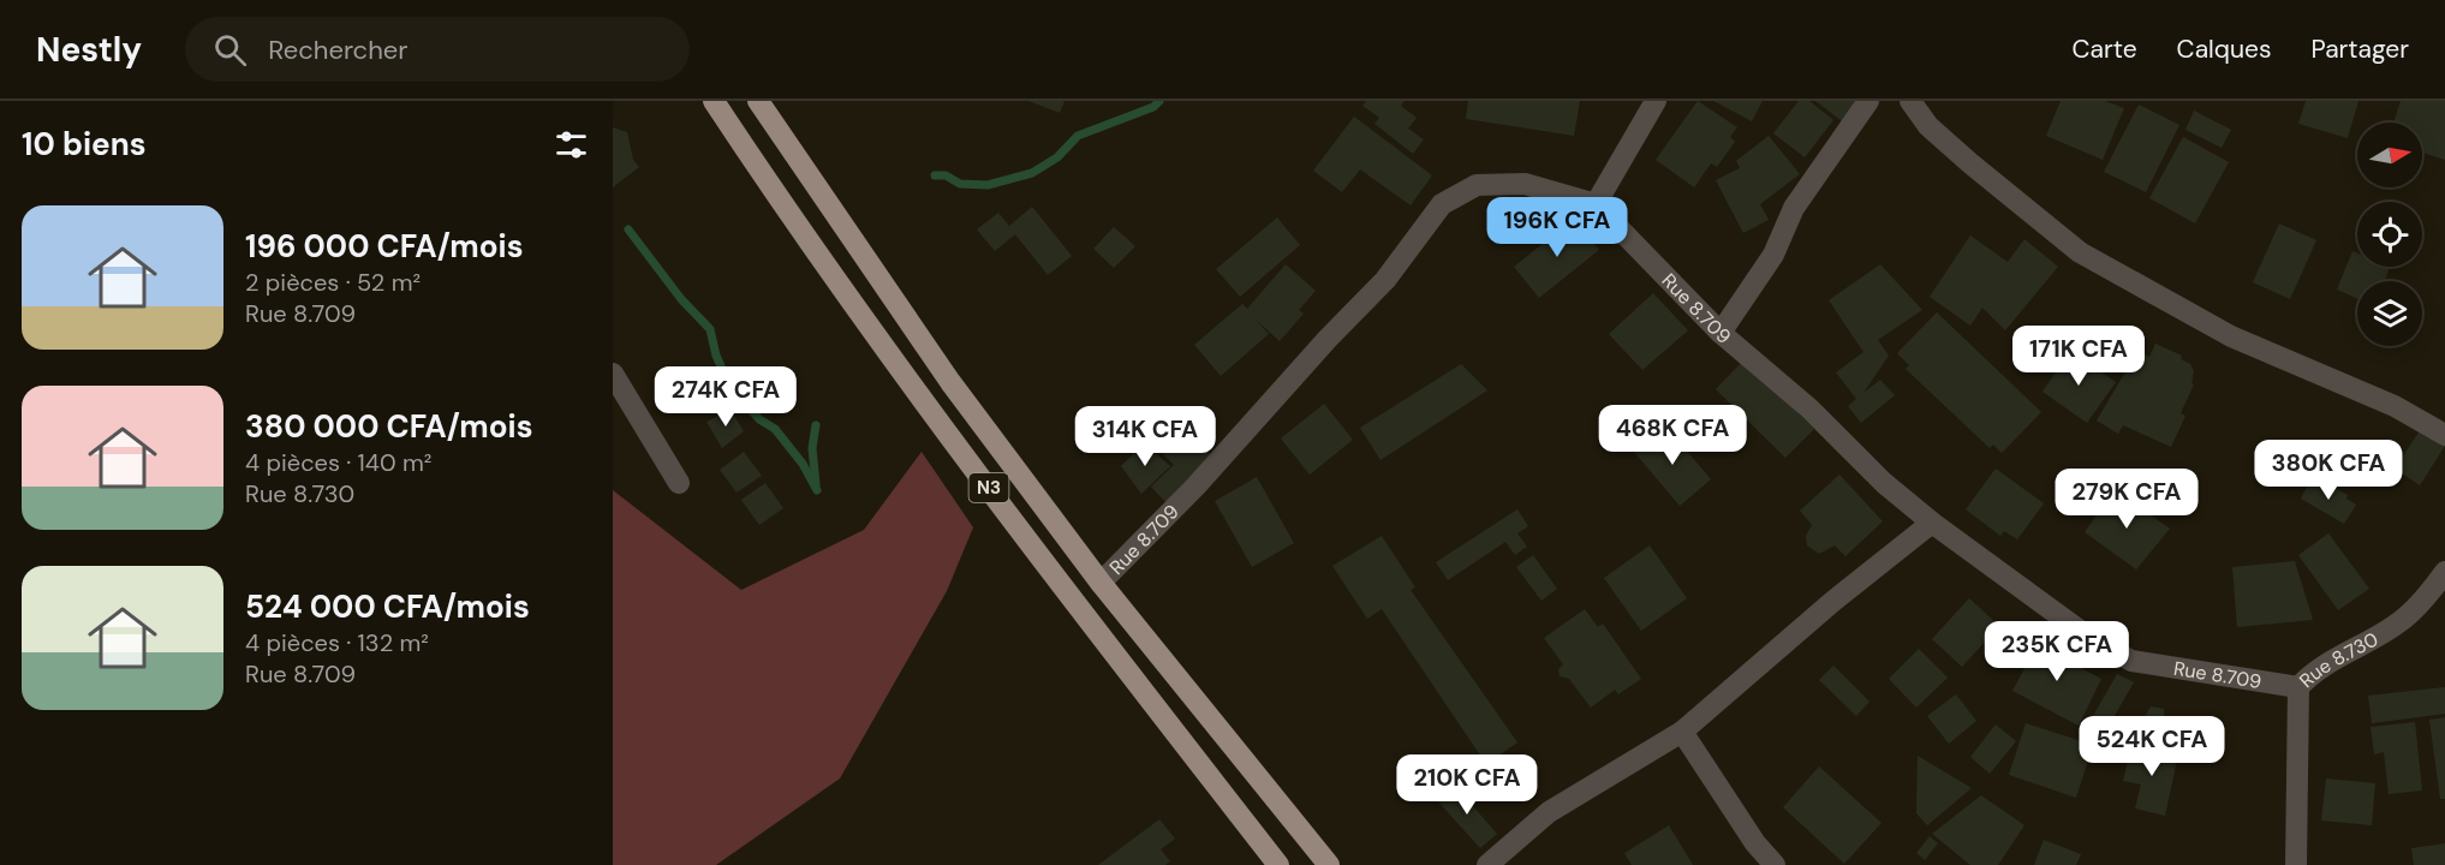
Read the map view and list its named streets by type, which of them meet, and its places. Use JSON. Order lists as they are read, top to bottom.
{
  "streets": {
    "highway": ["N3"],
    "street": ["Rue 8.709", "Rue 8.730"]
  },
  "crossings": [
    ["Rue 8.709", "N3"],
    ["Rue 8.709", "Rue 8.730"]
  ],
  "north": "right",
  "page": {
    "header": "Nestly",
    "search": "Rechercher",
    "nav": ["Carte", "Calques", "Partager"],
    "heading": "10 biens",
    "list": [
      {
        "name": "196 000 CFA/mois",
        "note": "2 pièces · 52 m² · Rue 8.709"
      },
      {
        "name": "380 000 CFA/mois",
        "note": "4 pièces · 140 m² · Rue 8.730"
      },
      {
        "name": "524 000 CFA/mois",
        "note": "4 pièces · 132 m² · Rue 8.709"
      }
    ],
    "price": [
      "196K CFA",
      "171K CFA",
      "274K CFA",
      "468K CFA",
      "314K CFA",
      "380K CFA",
      "279K CFA",
      "235K CFA",
      "524K CFA",
      "210K CFA"
    ]
  }
}
